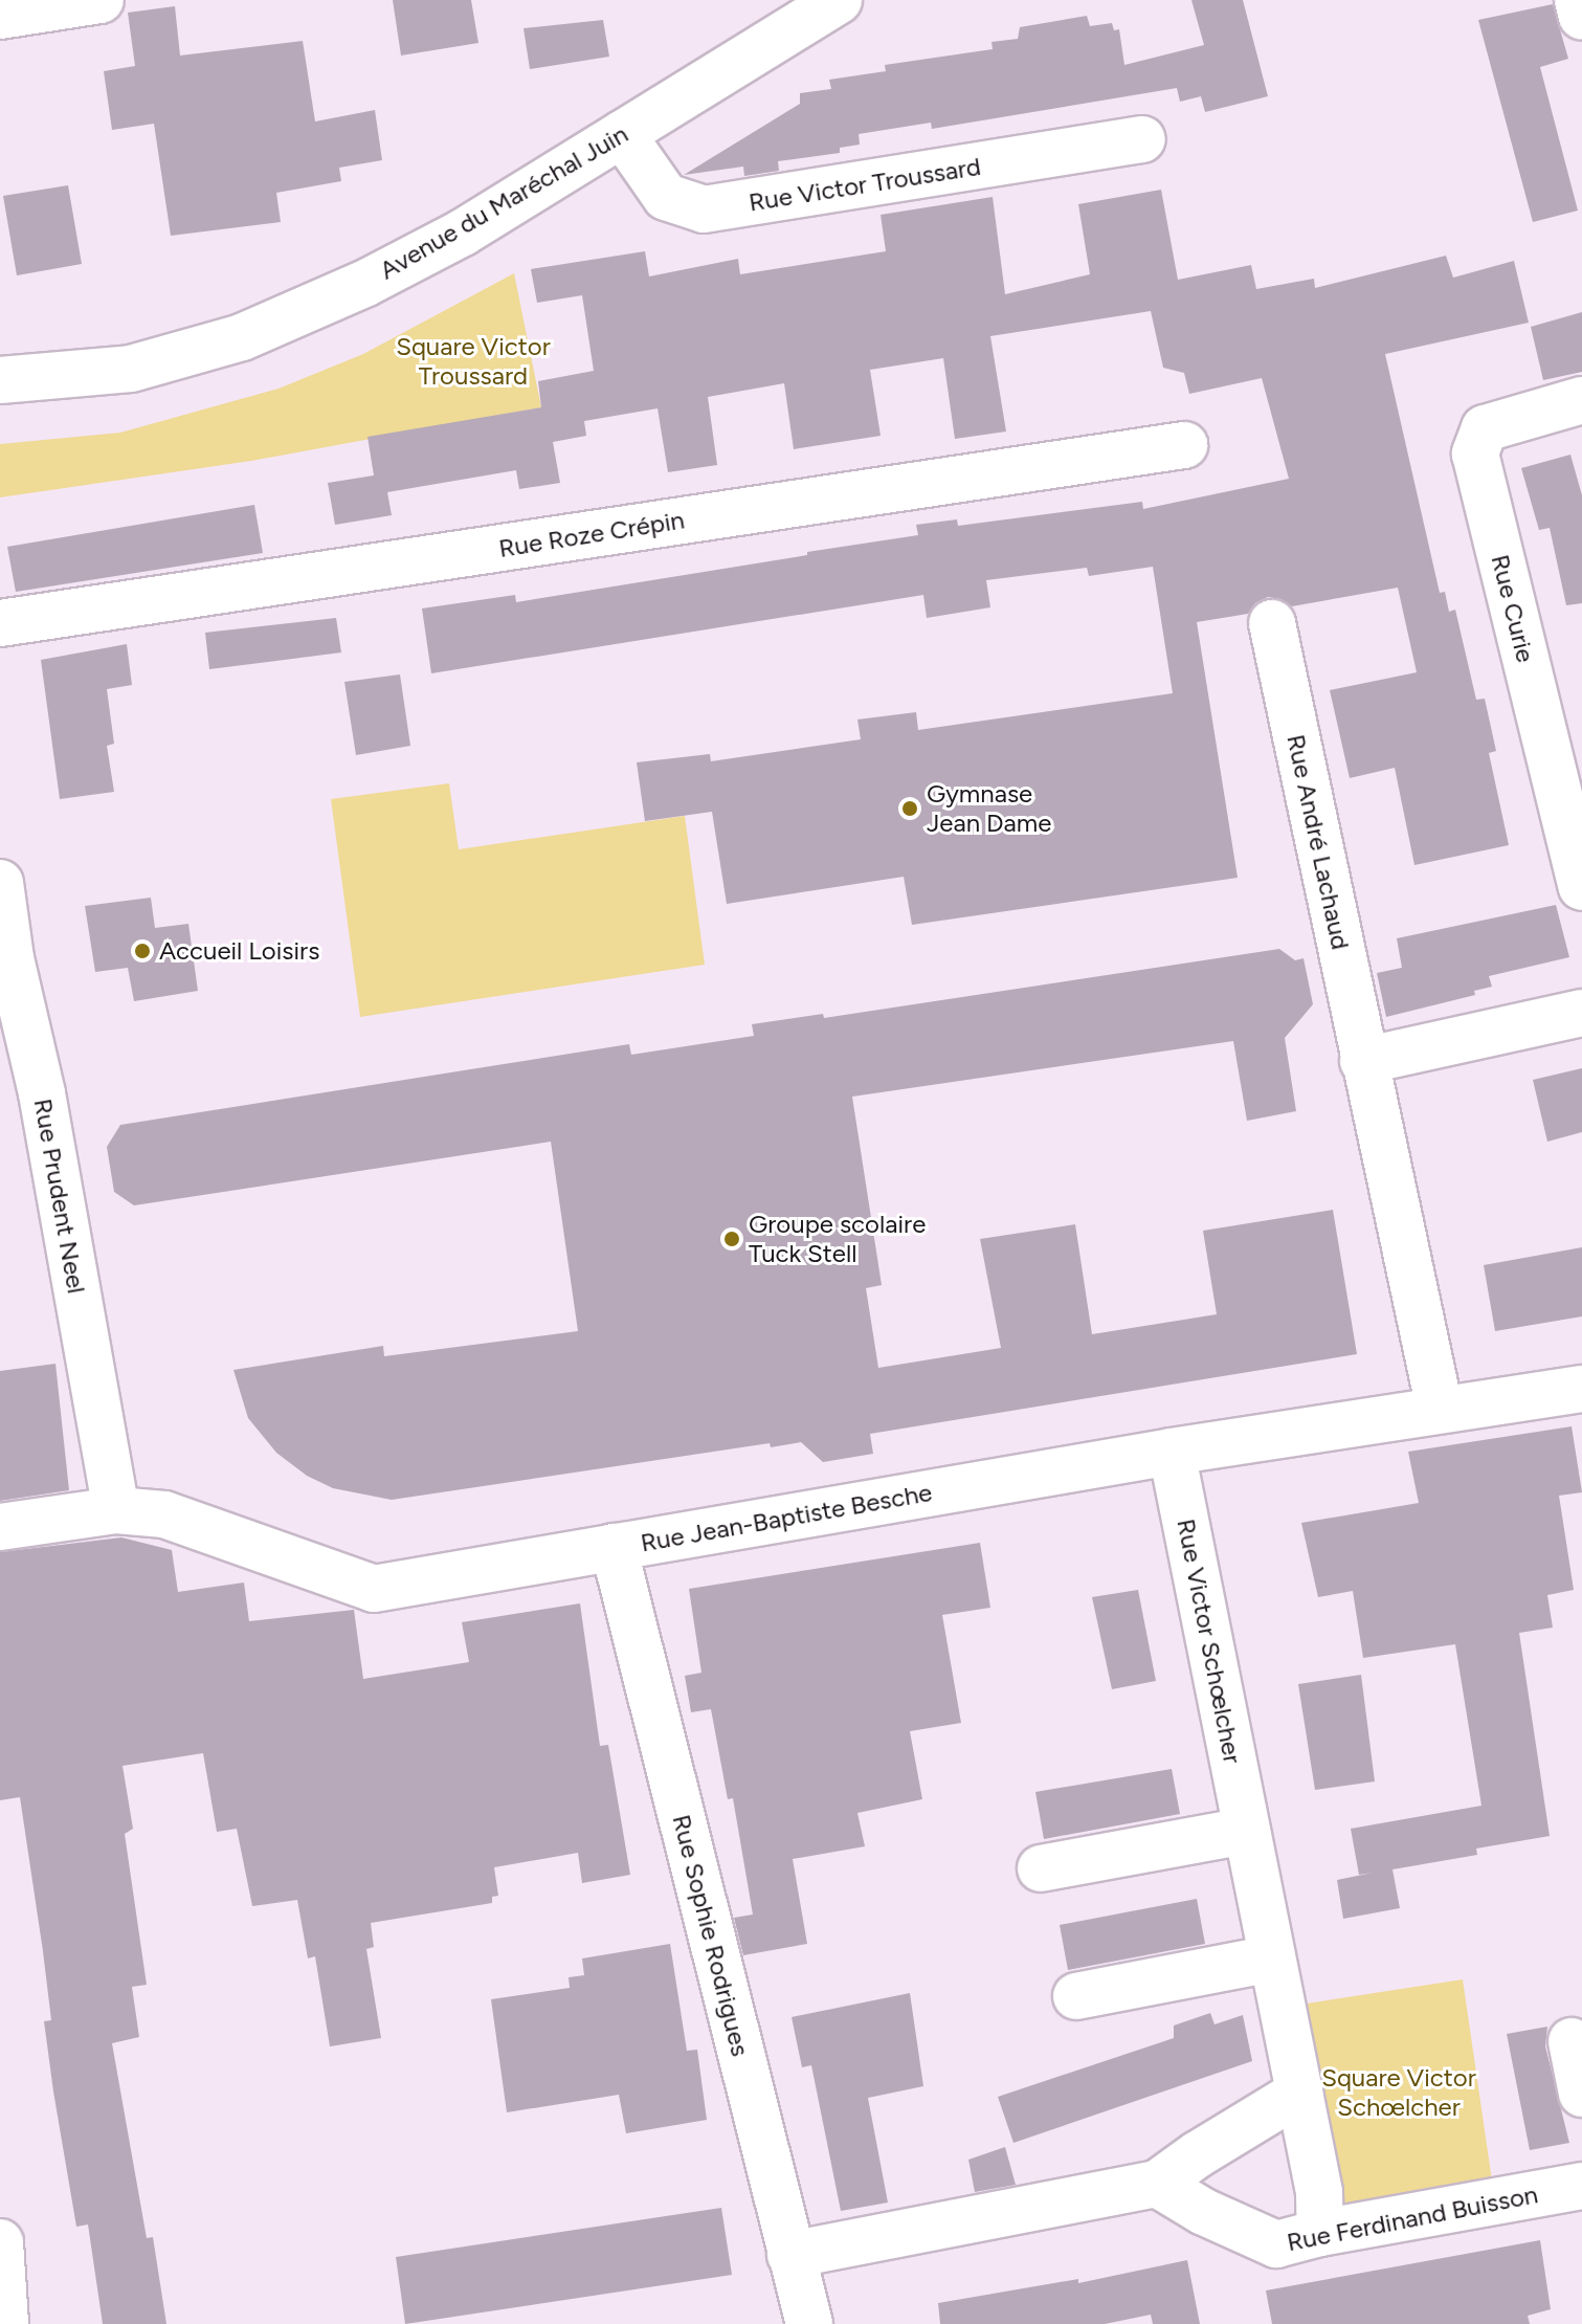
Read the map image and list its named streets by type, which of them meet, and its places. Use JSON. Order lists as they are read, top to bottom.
{
  "streets": {
    "street": [
      "Rue Victor Troussard",
      "Avenue du Maréchal Juin",
      "Rue Roze Crépin",
      "Rue Curie",
      "Rue André Lachaud",
      "Rue Prudent Neel",
      "Rue Jean-Baptiste Besche",
      "Rue Victor Schœlcher",
      "Rue Sophie Rodrigues",
      "Rue Ferdinand Buisson"
    ]
  },
  "crossings": [
    ["Rue Victor Troussard", "Avenue du Maréchal Juin"],
    ["Rue André Lachaud", "Rue Jean-Baptiste Besche"],
    ["Rue Prudent Neel", "Rue Jean-Baptiste Besche"],
    ["Rue Jean-Baptiste Besche", "Rue Victor Schœlcher"],
    ["Rue Jean-Baptiste Besche", "Rue Sophie Rodrigues"],
    ["Rue Victor Schœlcher", "Rue Ferdinand Buisson"]
  ],
  "parks": ["Square Victor Troussard", "Square Victor Schœlcher"],
  "places": ["Gymnase Jean Dame", "Accueil Loisirs", "Groupe scolaire Tuck Stell"]
}
